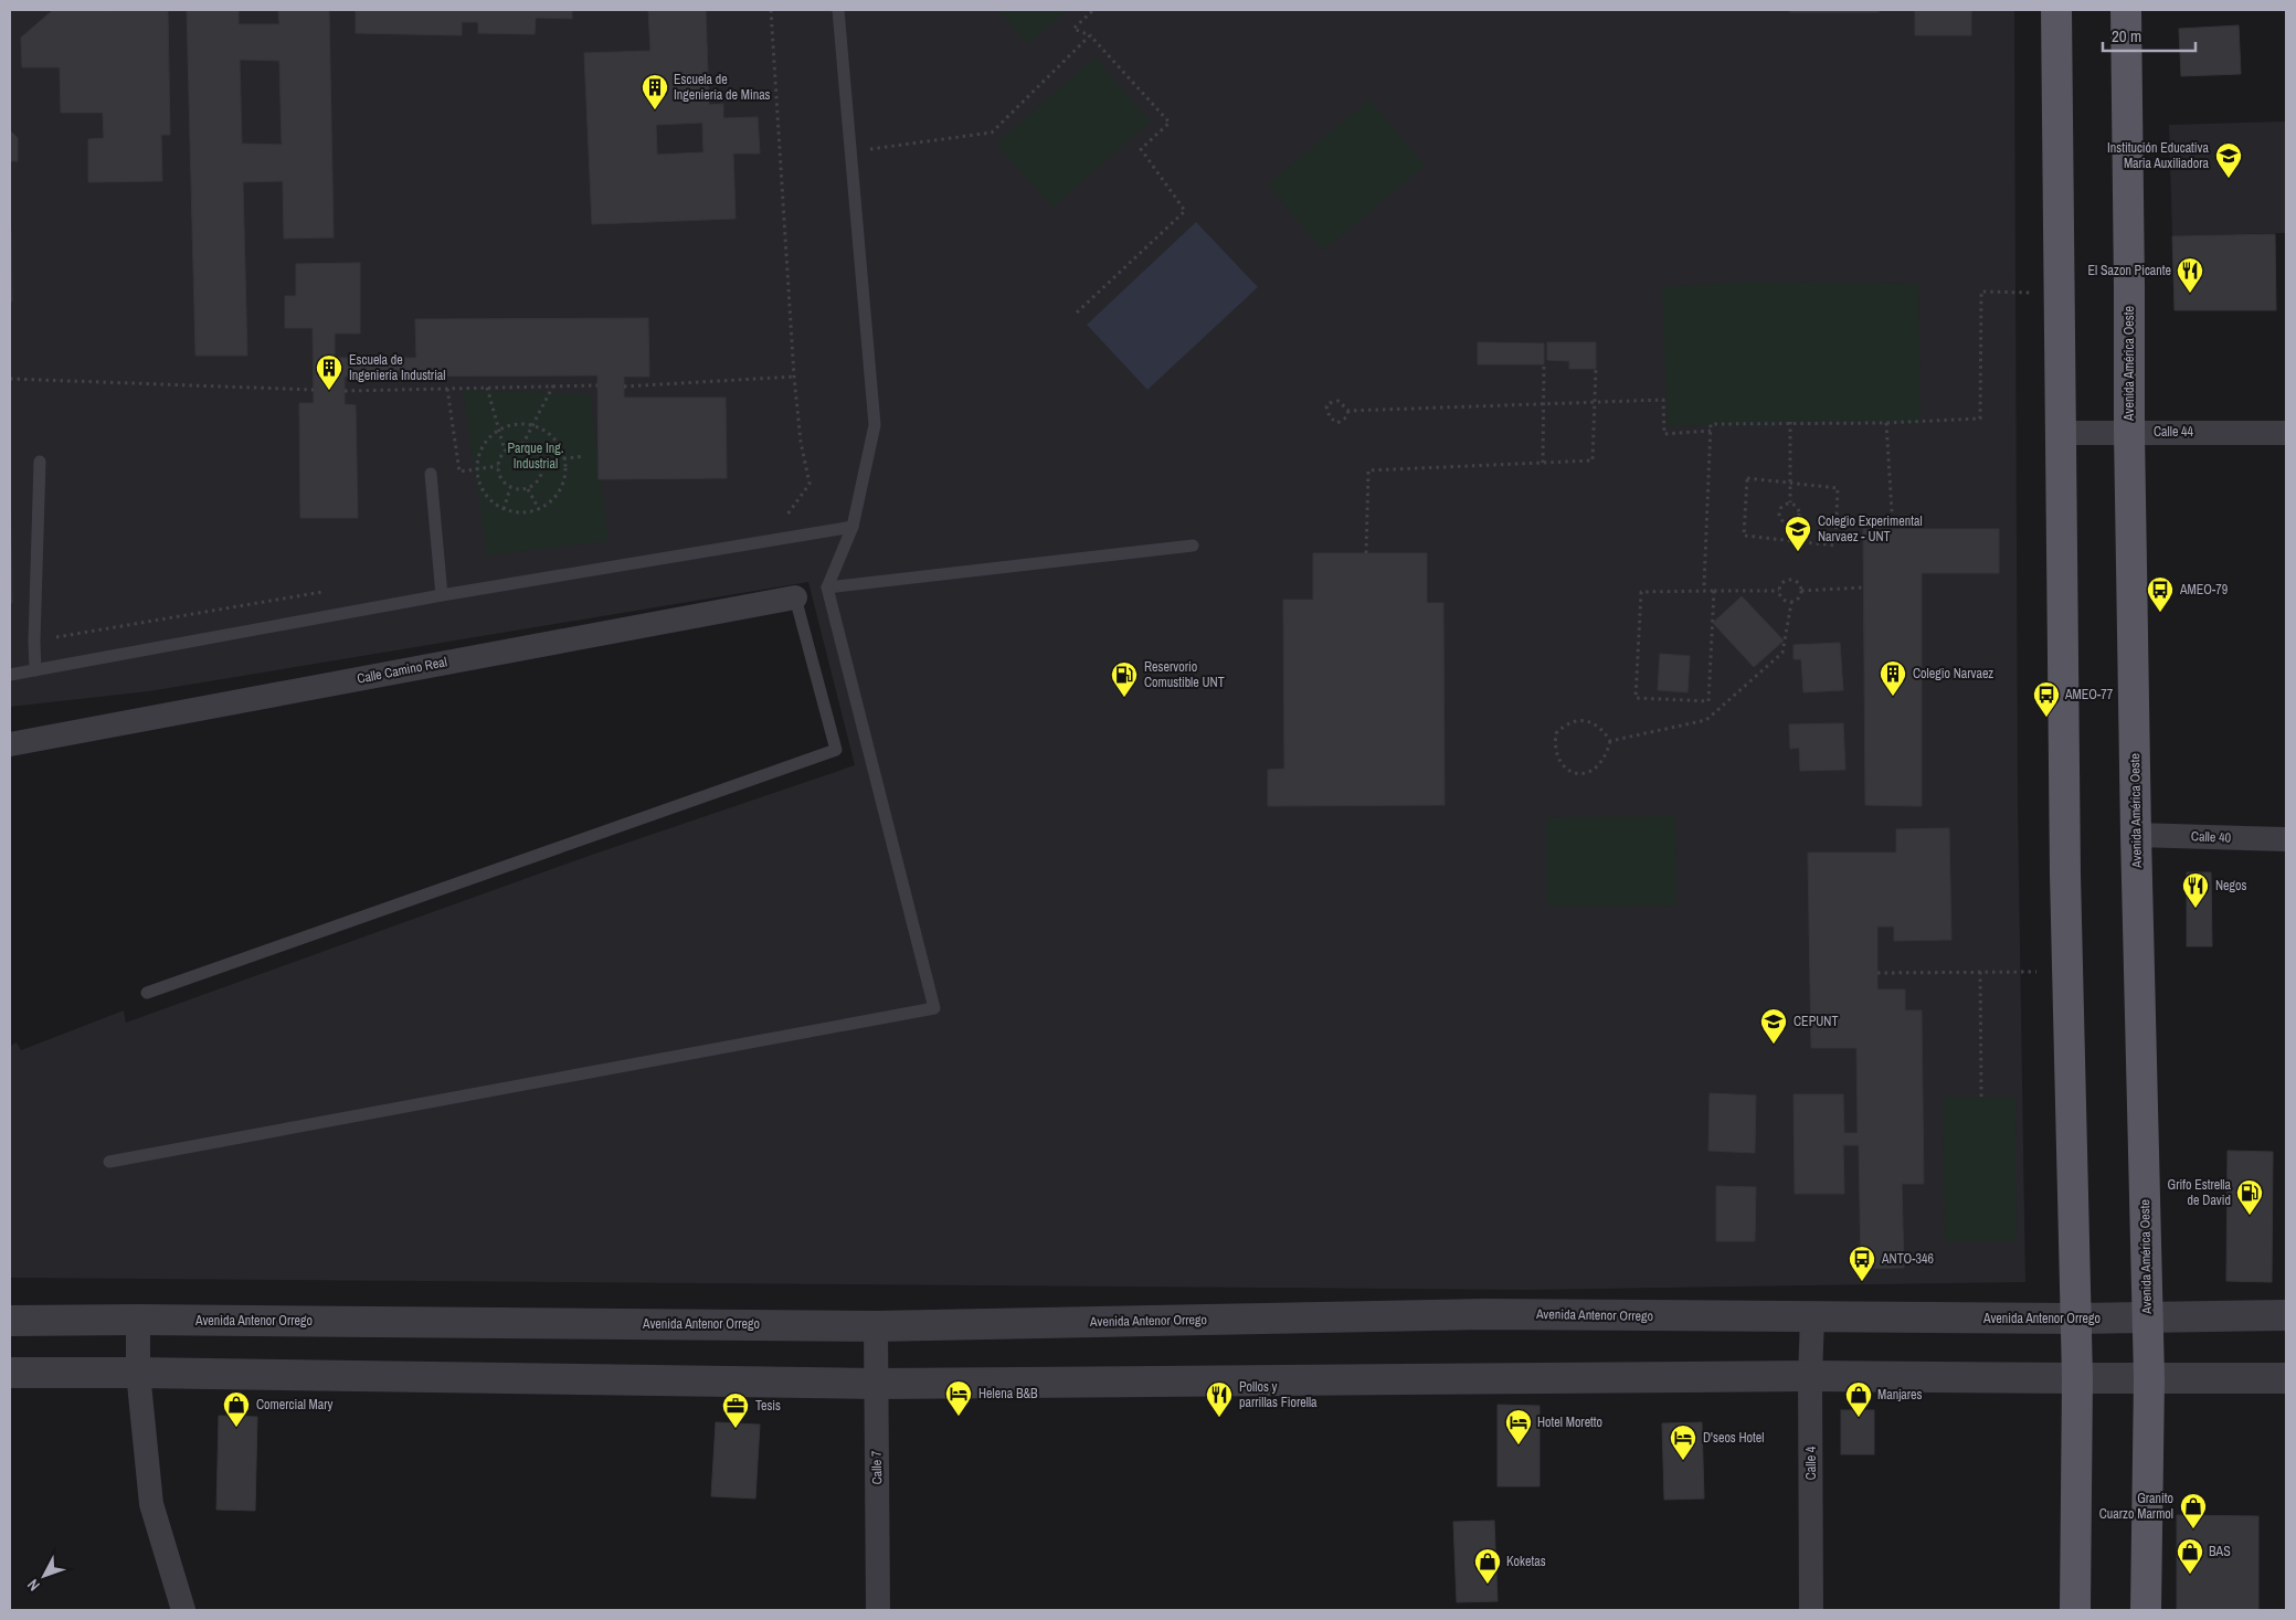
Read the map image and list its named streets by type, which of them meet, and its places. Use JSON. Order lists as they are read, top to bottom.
{
  "streets": {
    "main road": ["Avenida América Oeste"],
    "street": [
      "Calle 44",
      "Calle Camino Real",
      "Calle 40",
      "Avenida Antenor Orrego",
      "Calle 4",
      "Calle 7"
    ]
  },
  "crossings": [
    ["Avenida América Oeste", "Calle 44"],
    ["Avenida América Oeste", "Calle 40"],
    ["Avenida América Oeste", "Avenida Antenor Orrego"],
    ["Avenida Antenor Orrego", "Calle 4"],
    ["Avenida Antenor Orrego", "Calle 7"]
  ],
  "parks": ["Parque Ing. Industrial"],
  "places": {
    "building": ["Escuela de Ingeniería de Minas", "Escuela de Ingeniería Industrial", "Colegio Narvaez"],
    "school or university": ["Institución Educativa Maria Auxiliadora", "Colegio Experimental Narvaez - UNT", "CEPUNT"],
    "restaurant": ["El Sazon Picante", "Negos", "Pollos y parrillas Fiorella"],
    "bus stop": ["AMEO-79", "AMEO-77", "ANTO-346"],
    "fuel station": ["Reservorio Comustible UNT", "Grifo Estrella de David"],
    "hotel": ["Helena B&B", "Hotel Moretto", "D'seos Hotel"],
    "shop": [
      "Manjares",
      "Comercial Mary",
      "Granito Cuarzo Marmol",
      "BAS",
      "Koketas"
    ],
    "office": ["Tesis"]
  },
  "scale_bar": "20 m",
  "north": "bottom left"
}
